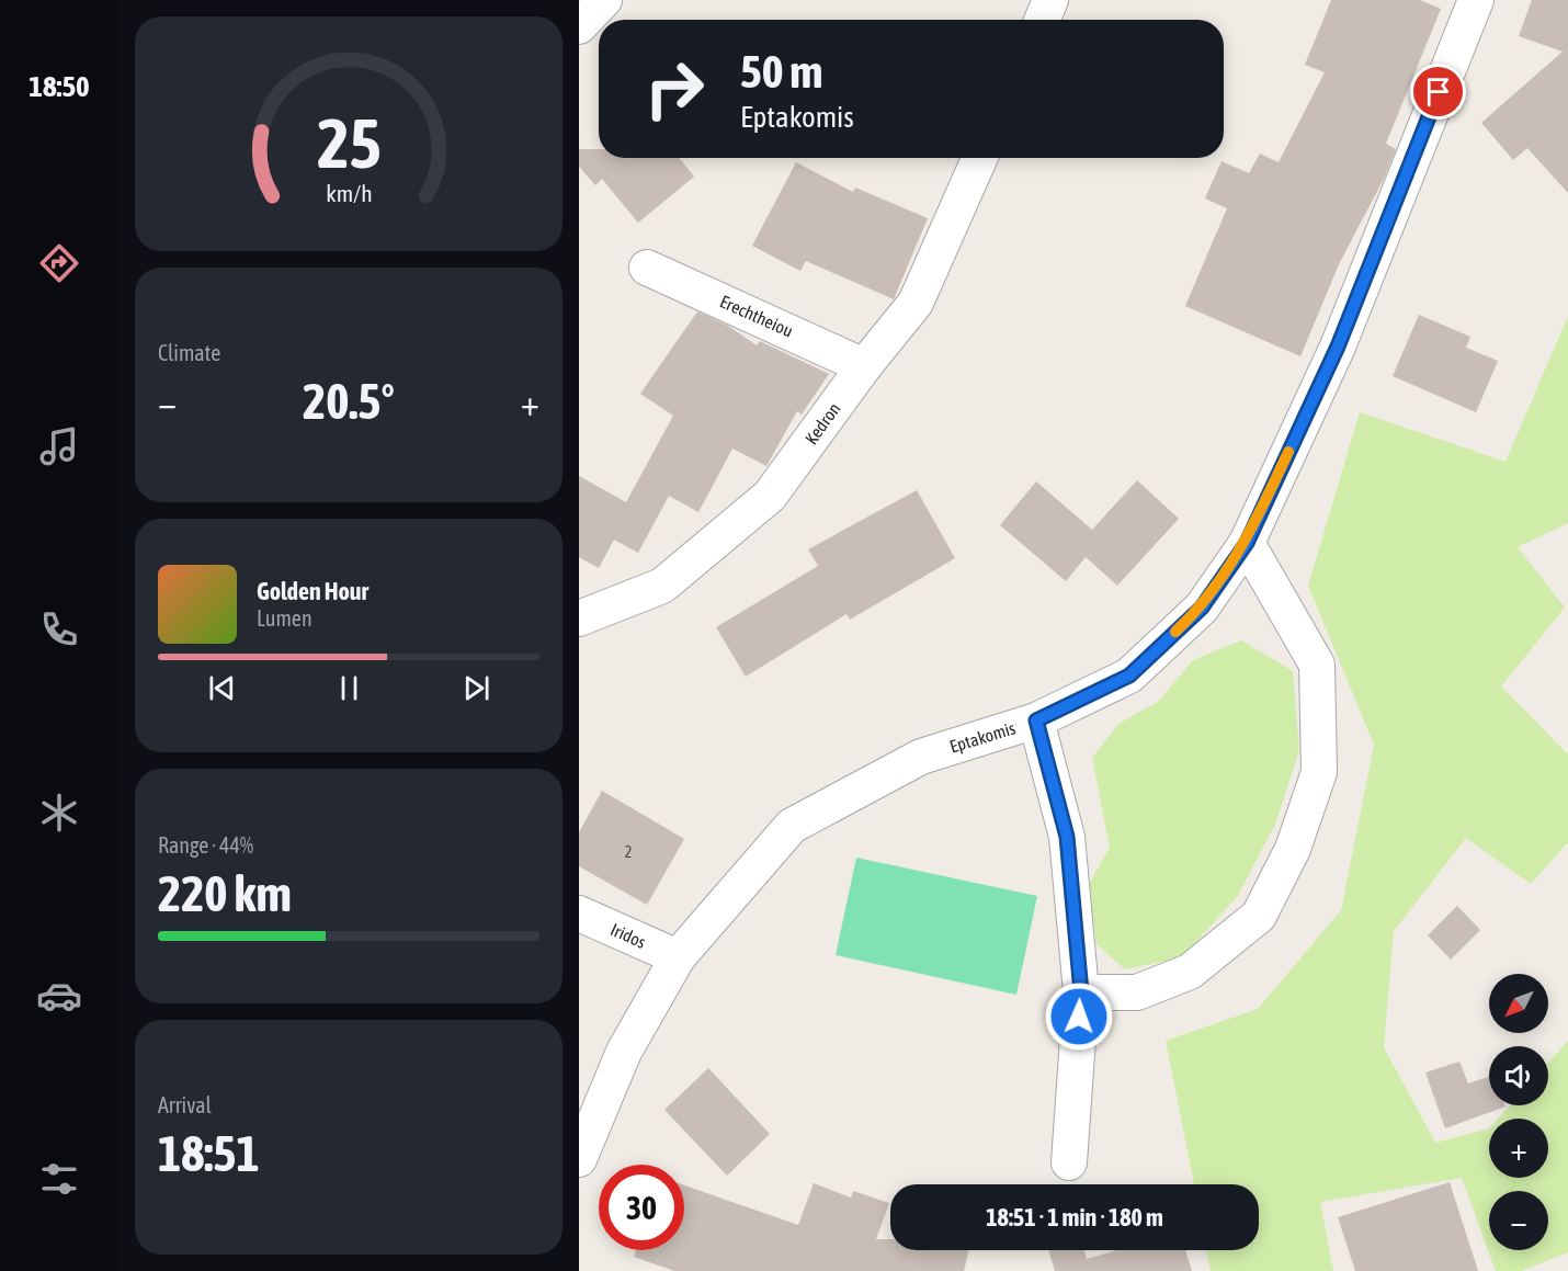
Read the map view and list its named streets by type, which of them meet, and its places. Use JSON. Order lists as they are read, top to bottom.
{
  "streets": {
    "street": [
      "Erechtheiou",
      "Kedron",
      "Eptakomis",
      "Iridos"
    ]
  },
  "crossings": [
    ["Erechtheiou", "Kedron"],
    ["Eptakomis", "Iridos"]
  ],
  "house_numbers": ["2"],
  "north": "bottom left",
  "page": {
    "tabs": "18:50",
    "turn": ["50 m", "Eptakomis"],
    "tile": [
      "Climate",
      ["Range · 44%", "220 km"],
      ["Arrival", "18:51"]
    ],
    "heat": ["−", "20.5°", "+"],
    "song": ["Golden Hour", "Lumen"],
    "map_buttons": ["+", "−"],
    "limit": "30",
    "trip": "18:51 · 1 min · 180 m",
    "gauge": ["25", "km/h"]
  }
}
